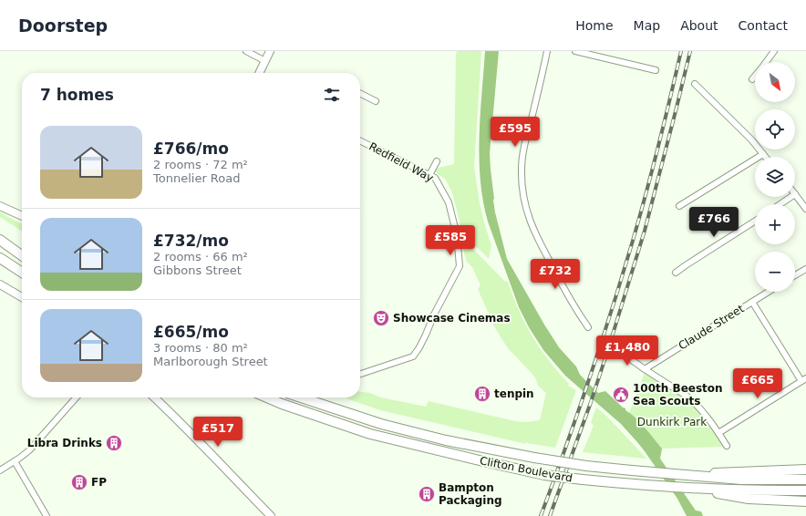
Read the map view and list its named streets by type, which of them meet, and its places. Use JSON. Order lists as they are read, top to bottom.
{
  "streets": {
    "highway": ["Clifton Boulevard"],
    "street": ["Redfield Way", "Claude Street"]
  },
  "parks": ["Dunkirk Park"],
  "places": {
    "theatre": ["Showcase Cinemas"],
    "building": [
      "tenpin",
      "Libra Drinks",
      "FP",
      "Bampton Packaging"
    ],
    "public building": ["100th Beeston Sea Scouts"]
  },
  "north": "bottom right",
  "page": {
    "header": "Doorstep",
    "nav": [
      "Home",
      "Map",
      "About",
      "Contact"
    ],
    "map_buttons": ["+", "−"],
    "heading": "7 homes",
    "price": [
      "£595",
      "£766",
      "£585",
      "£732",
      "£1,480",
      "£665",
      "£517"
    ],
    "list": [
      {
        "name": "£766/mo",
        "note": "2 rooms · 72 m² · Tonnelier Road"
      },
      {
        "name": "£732/mo",
        "note": "2 rooms · 66 m² · Gibbons Street"
      },
      {
        "name": "£665/mo",
        "note": "3 rooms · 80 m² · Marlborough Street"
      }
    ]
  }
}
